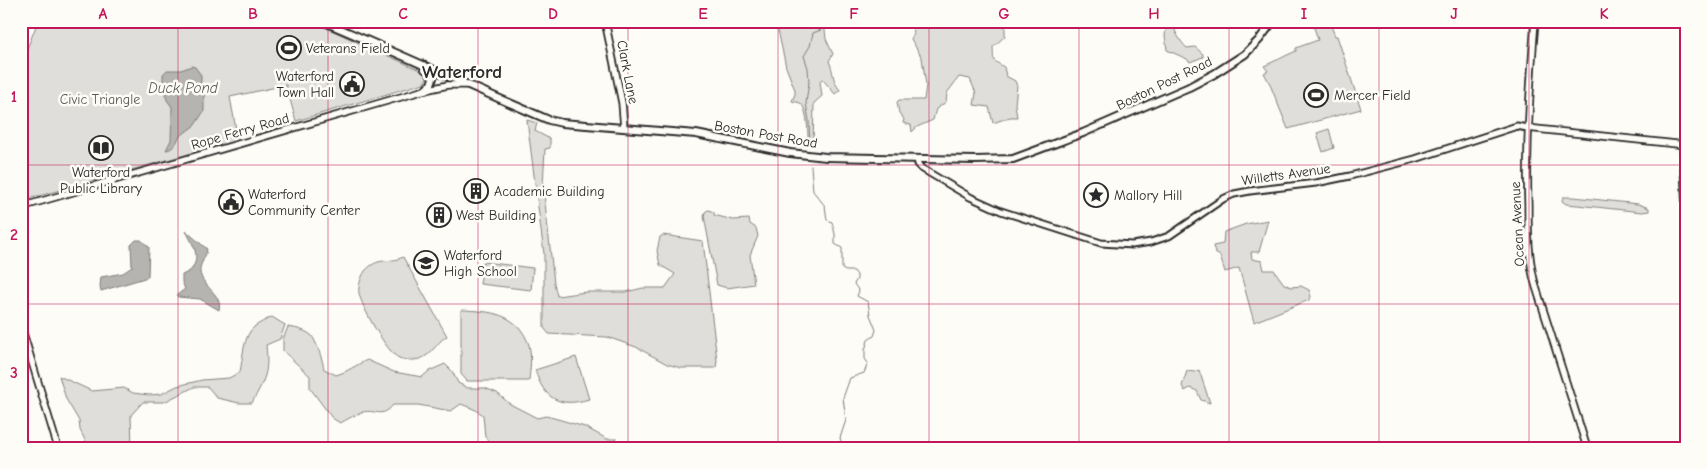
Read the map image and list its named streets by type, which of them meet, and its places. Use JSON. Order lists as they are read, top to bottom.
{
  "streets": {
    "main road": [
      "Clark Lane",
      "Boston Post Road",
      "Rope Ferry Road",
      "Willetts Avenue",
      "Ocean Avenue"
    ]
  },
  "crossings": [
    ["Clark Lane", "Boston Post Road"],
    ["Boston Post Road", "Rope Ferry Road"],
    ["Boston Post Road", "Willetts Avenue"],
    ["Willetts Avenue", "Ocean Avenue"]
  ],
  "districts": ["Waterford"],
  "water": ["Duck Pond"],
  "parks": ["Civic Triangle"],
  "places": {
    "sports": ["Veterans Field", "Mercer Field"],
    "public building": ["Waterford Town Hall", "Waterford Community Center"],
    "library": ["Waterford Public Library"],
    "building": ["Academic Building", "West Building"],
    "place": ["Mallory Hill"],
    "school or university": ["Waterford High School"]
  },
  "grid": {
    "columns": [
      "A",
      "B",
      "C",
      "D",
      "E",
      "F",
      "G",
      "H",
      "I",
      "J",
      "K"
    ],
    "rows": ["1", "2", "3"]
  }
}
